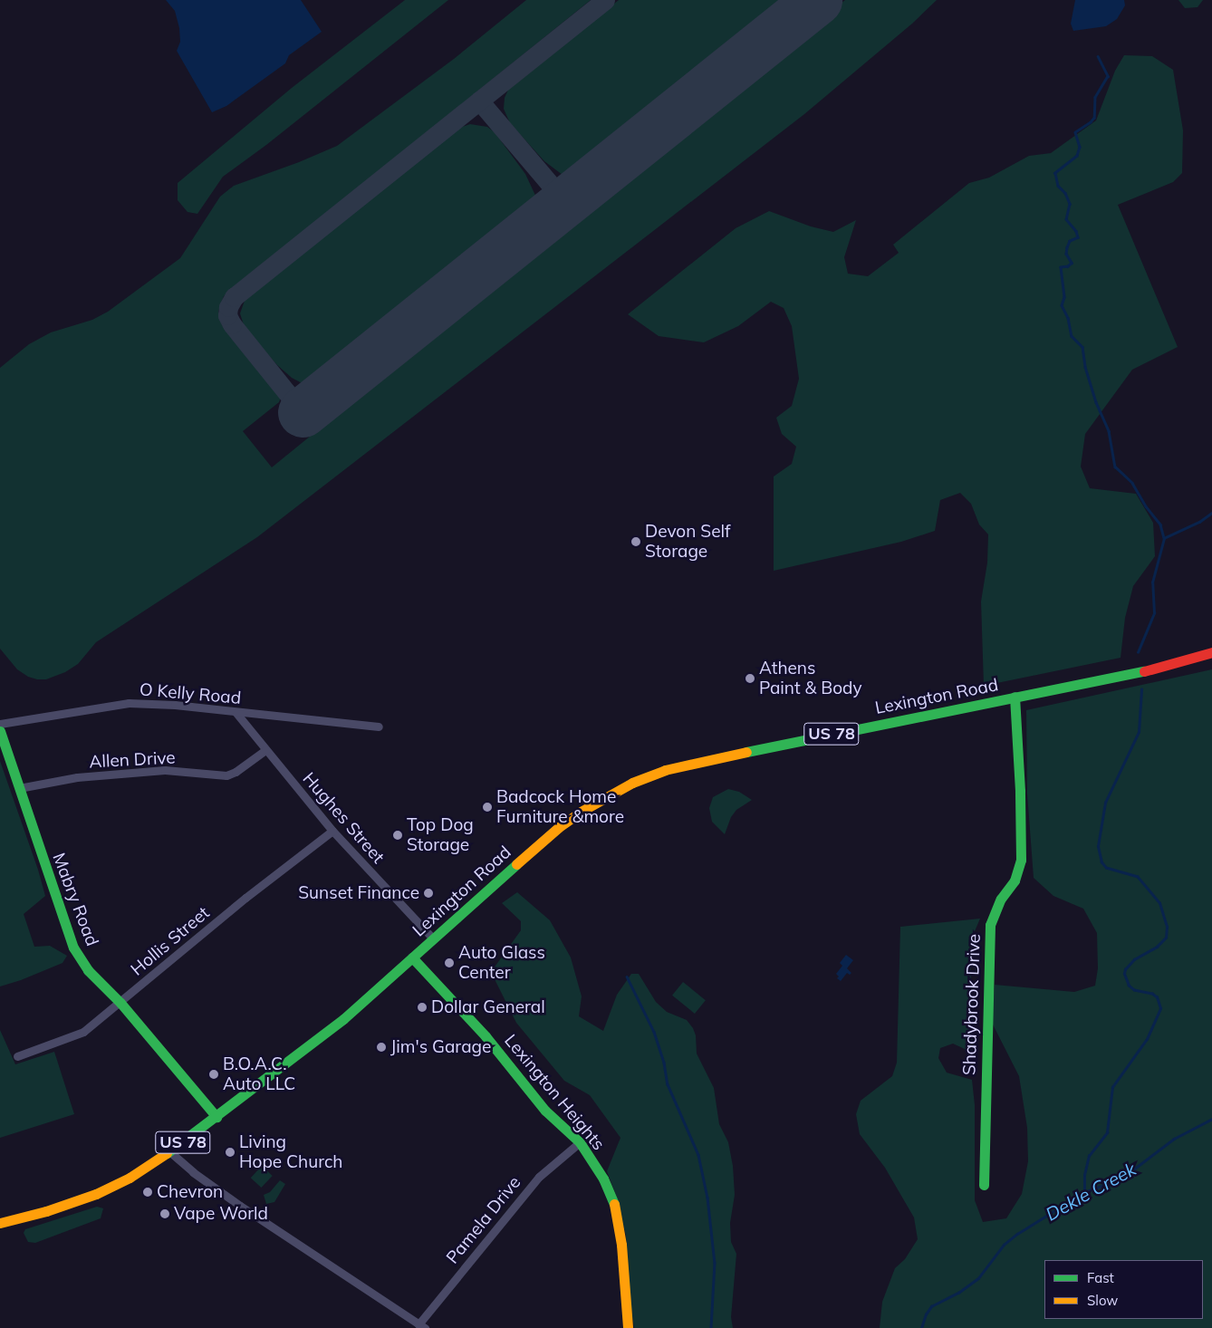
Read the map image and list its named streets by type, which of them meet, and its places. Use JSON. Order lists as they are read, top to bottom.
{
  "streets": {
    "main road": [
      "Lexington Road",
      "US 78",
      "Mabry Road",
      "Shadybrook Drive",
      "Lexington Heights"
    ],
    "street": [
      "O Kelly Road",
      "Allen Drive",
      "Hughes Street",
      "Hollis Street",
      "Pamela Drive"
    ]
  },
  "crossings": [
    ["O Kelly Road", "Hughes Street"],
    ["Lexington Road", "Hughes Street"],
    ["Lexington Road", "Mabry Road"],
    ["Lexington Road", "Shadybrook Drive"],
    ["Lexington Road", "Lexington Heights"],
    ["Allen Drive", "Hughes Street"],
    ["Allen Drive", "Mabry Road"],
    ["Hughes Street", "Hollis Street"],
    ["Mabry Road", "Hollis Street"],
    ["Lexington Heights", "Pamela Drive"]
  ],
  "water": ["Dekle Creek"],
  "places": [
    "Devon Self Storage",
    "Athens Paint & Body",
    "Badcock Home Furniture &more",
    "Top Dog Storage",
    "Sunset Finance",
    "Auto Glass Center",
    "Dollar General",
    "Jim's Garage",
    "B.O.A.C. Auto LLC",
    "Living Hope Church",
    "Chevron",
    "Vape World"
  ],
  "legend": ["Fast", "Slow"]
}
